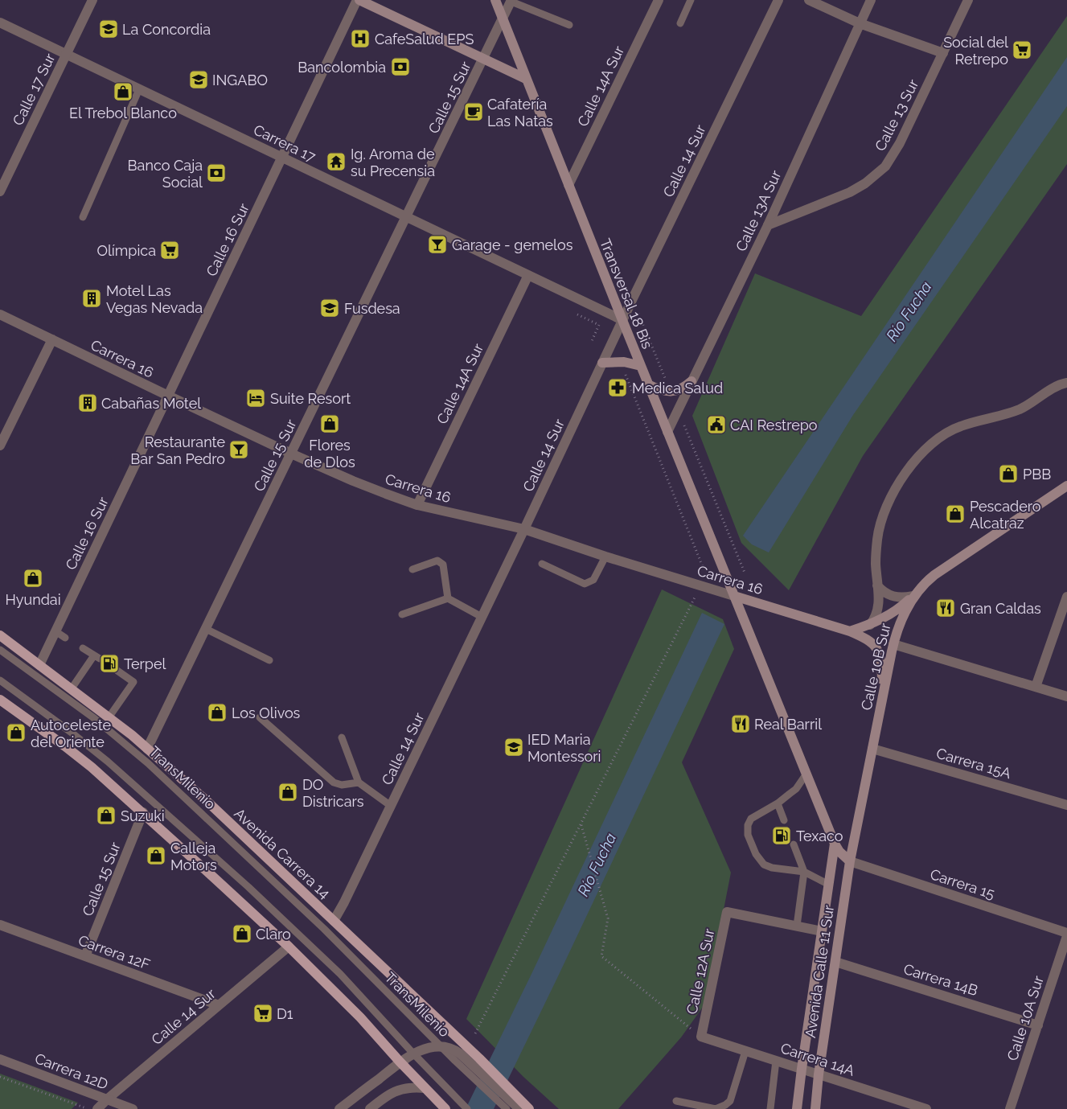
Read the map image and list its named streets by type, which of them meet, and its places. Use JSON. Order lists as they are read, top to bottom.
{
  "streets": {
    "main road": [
      "Transversal 18 Bis",
      "Carrera 16",
      "Calle 10B Sur",
      "Avenida Carrera 14",
      "Avenida Calle 11 Sur"
    ],
    "street": [
      "Calle 14A Sur",
      "Calle 17 Sur",
      "Calle 15 Sur",
      "Calle 13 Sur",
      "Carrera 17",
      "Calle 14 Sur",
      "Calle 13A Sur",
      "Calle 16 Sur",
      "Carrera 15A",
      "Carrera 15",
      "Carrera 12F",
      "Calle 12A Sur",
      "Carrera 14B",
      "Calle 10A Sur",
      "Carrera 14A",
      "Carrera 12D"
    ],
    "lane": ["TransMilenio"]
  },
  "crossings": [
    ["Calle 14A Sur", "Carrera 17"],
    ["Calle 14A Sur", "Transversal 18 Bis"],
    ["Calle 14A Sur", "Carrera 16"],
    ["Calle 17 Sur", "Carrera 17"],
    ["Calle 15 Sur", "Carrera 17"],
    ["Calle 15 Sur", "Transversal 18 Bis"],
    ["Calle 15 Sur", "Carrera 16"],
    ["Calle 15 Sur", "Avenida Carrera 14"],
    ["Calle 15 Sur", "Carrera 12F"],
    ["Calle 13 Sur", "Calle 13A Sur"],
    ["Carrera 17", "Calle 14 Sur"],
    ["Carrera 17", "Calle 16 Sur"],
    ["Carrera 17", "Transversal 18 Bis"],
    ["Calle 14 Sur", "Transversal 18 Bis"],
    ["Calle 14 Sur", "Carrera 16"],
    ["Calle 14 Sur", "Avenida Carrera 14"],
    ["Calle 14 Sur", "Carrera 12F"],
    ["Calle 14 Sur", "Carrera 12D"],
    ["Calle 13A Sur", "Transversal 18 Bis"],
    ["Calle 16 Sur", "Carrera 16"],
    ["Calle 16 Sur", "Avenida Carrera 14"],
    ["Transversal 18 Bis", "Carrera 16"],
    ["Transversal 18 Bis", "Avenida Calle 11 Sur"],
    ["Carrera 16", "Calle 10B Sur"],
    ["Carrera 16", "Avenida Calle 11 Sur"],
    ["Calle 10B Sur", "Carrera 15A"],
    ["Calle 10B Sur", "Carrera 15"],
    ["Calle 10B Sur", "Avenida Calle 11 Sur"],
    ["Carrera 15", "Avenida Calle 11 Sur"],
    ["Calle 12A Sur", "Carrera 14A"],
    ["Avenida Calle 11 Sur", "Carrera 14B"],
    ["Avenida Calle 11 Sur", "Carrera 14A"],
    ["Carrera 14B", "Calle 10A Sur"]
  ],
  "water": ["Río Fucha"],
  "places": {
    "school or university": [
      "La Concordia",
      "INGABO",
      "Fusdesa",
      "IED Maria Montessori"
    ],
    "hospital": ["CafeSalud EPS"],
    "supermarket": ["Social del Retrepo", "Olímpica", "D1"],
    "bank": ["Bancolombia", "Banco Caja Social"],
    "shop": [
      "El Trebol Blanco",
      "Flores de Dlos",
      "PBB",
      "Pescadero Alcatraz",
      "Hyundai",
      "Los Olivos",
      "Autoceleste del Oriente",
      "DO Districars",
      "Suzuki",
      "Calleja Motors",
      "Claro"
    ],
    "cafe": ["Cafatería Las Natas"],
    "temple": ["Ig. Aroma de su Precensia"],
    "bar": ["Garage - gemelos", "Restaurante Bar San Pedro"],
    "building": ["Motel Las Vegas Nevada", "Cabañas Motel"],
    "pharmacy": ["Medica Salud"],
    "hotel": ["Suite Resort"],
    "public building": ["CAI Restrepo"],
    "restaurant": ["Gran Caldas", "Real Barril"],
    "fuel station": ["Terpel", "Texaco"]
  }
}
